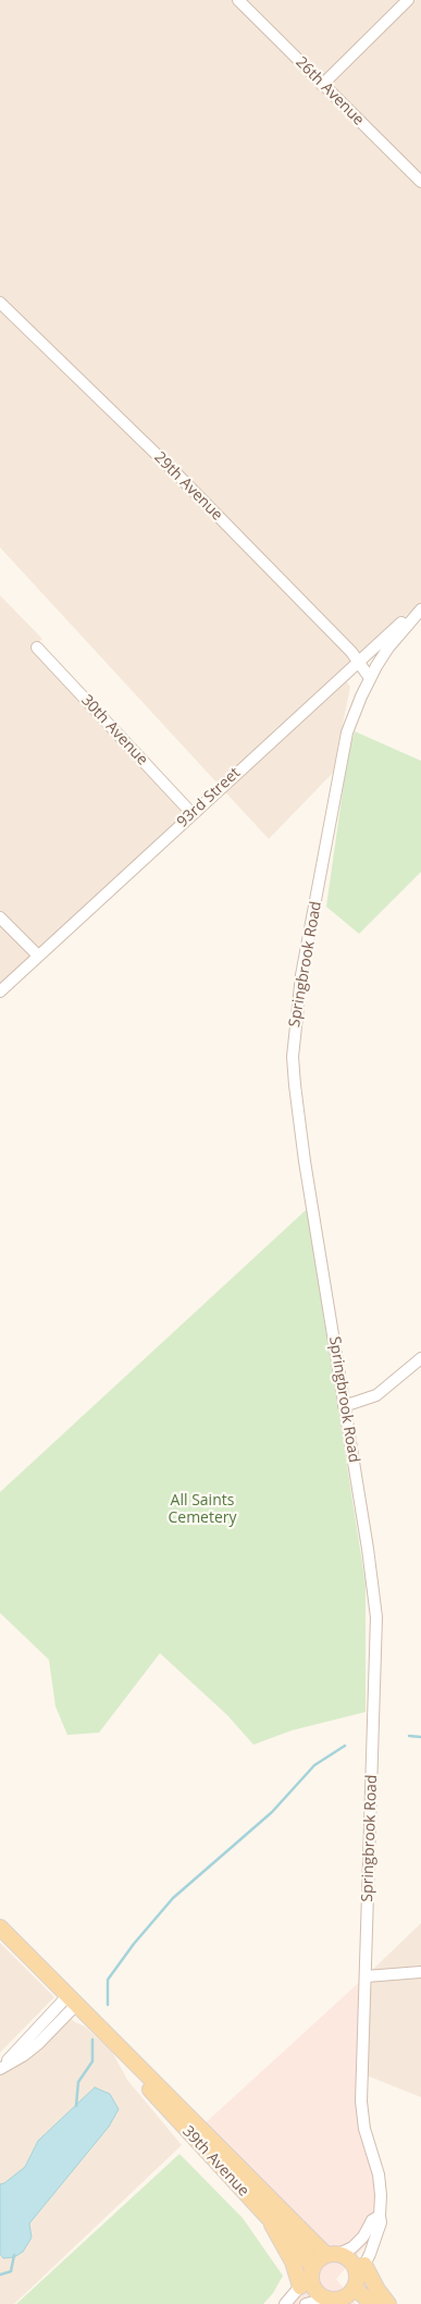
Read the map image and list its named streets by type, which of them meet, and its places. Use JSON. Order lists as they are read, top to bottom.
{
  "streets": {
    "main road": ["39th Avenue"],
    "street": [
      "26th Avenue",
      "29th Avenue",
      "30th Avenue",
      "93rd Street",
      "Springbrook Road"
    ]
  },
  "crossings": [
    ["29th Avenue", "93rd Street"],
    ["29th Avenue", "Springbrook Road"],
    ["30th Avenue", "93rd Street"],
    ["93rd Street", "Springbrook Road"],
    ["Springbrook Road", "39th Avenue"]
  ],
  "parks": ["All Saints Cemetery"]
}
